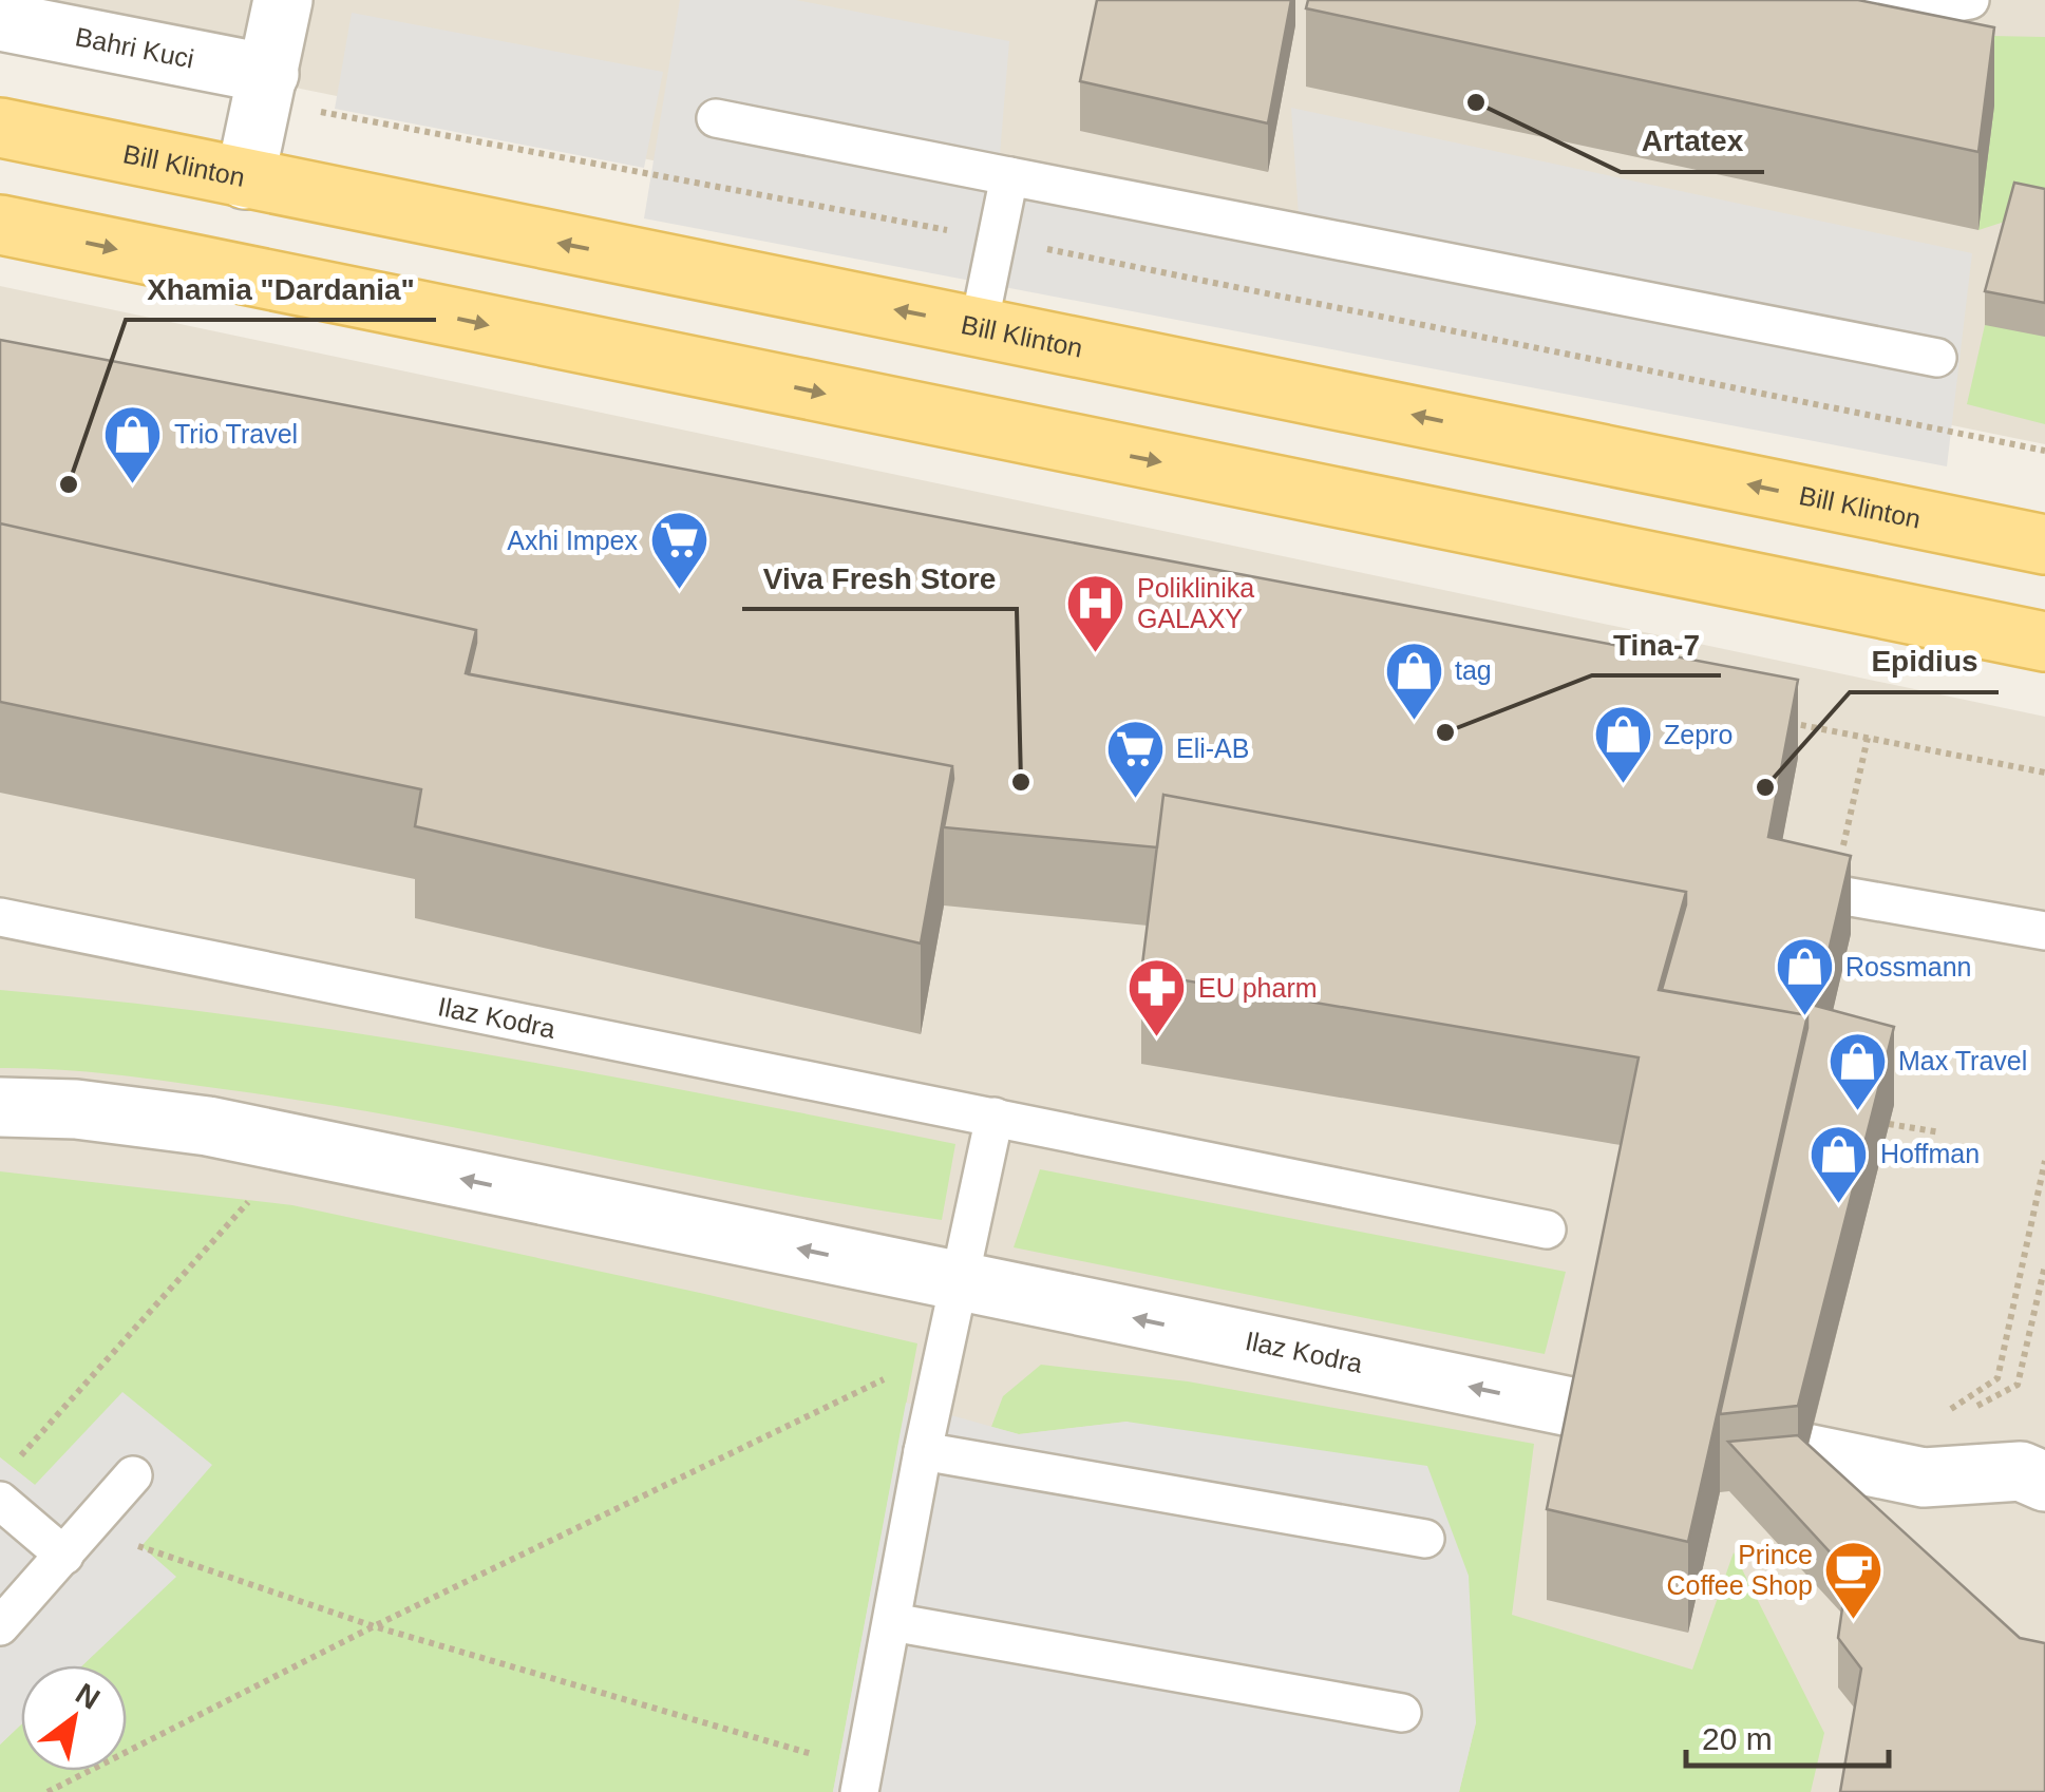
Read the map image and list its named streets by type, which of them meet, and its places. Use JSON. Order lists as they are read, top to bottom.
{
  "streets": {
    "main road": ["Bill Klinton"],
    "street": ["Bahri Kuci", "Ilaz Kodra"]
  },
  "places": {
    "other": [
      "Artatex",
      "Xhamia \"Dardania\"",
      "Tina-7",
      "Viva Fresh Store",
      "Epidius"
    ],
    "shop": [
      "Trio Travel",
      "tag",
      "Zepro",
      "Rossmann",
      "Max Travel",
      "Hoffman"
    ],
    "supermarket": ["Axhi Impex", "Eli-AB"],
    "hospital": ["Poliklinika GALAXY"],
    "pharmacy": ["EU pharm"],
    "cafe": ["Prince Coffee Shop"]
  },
  "scale_bar": "20 m",
  "north": "top right"
}
